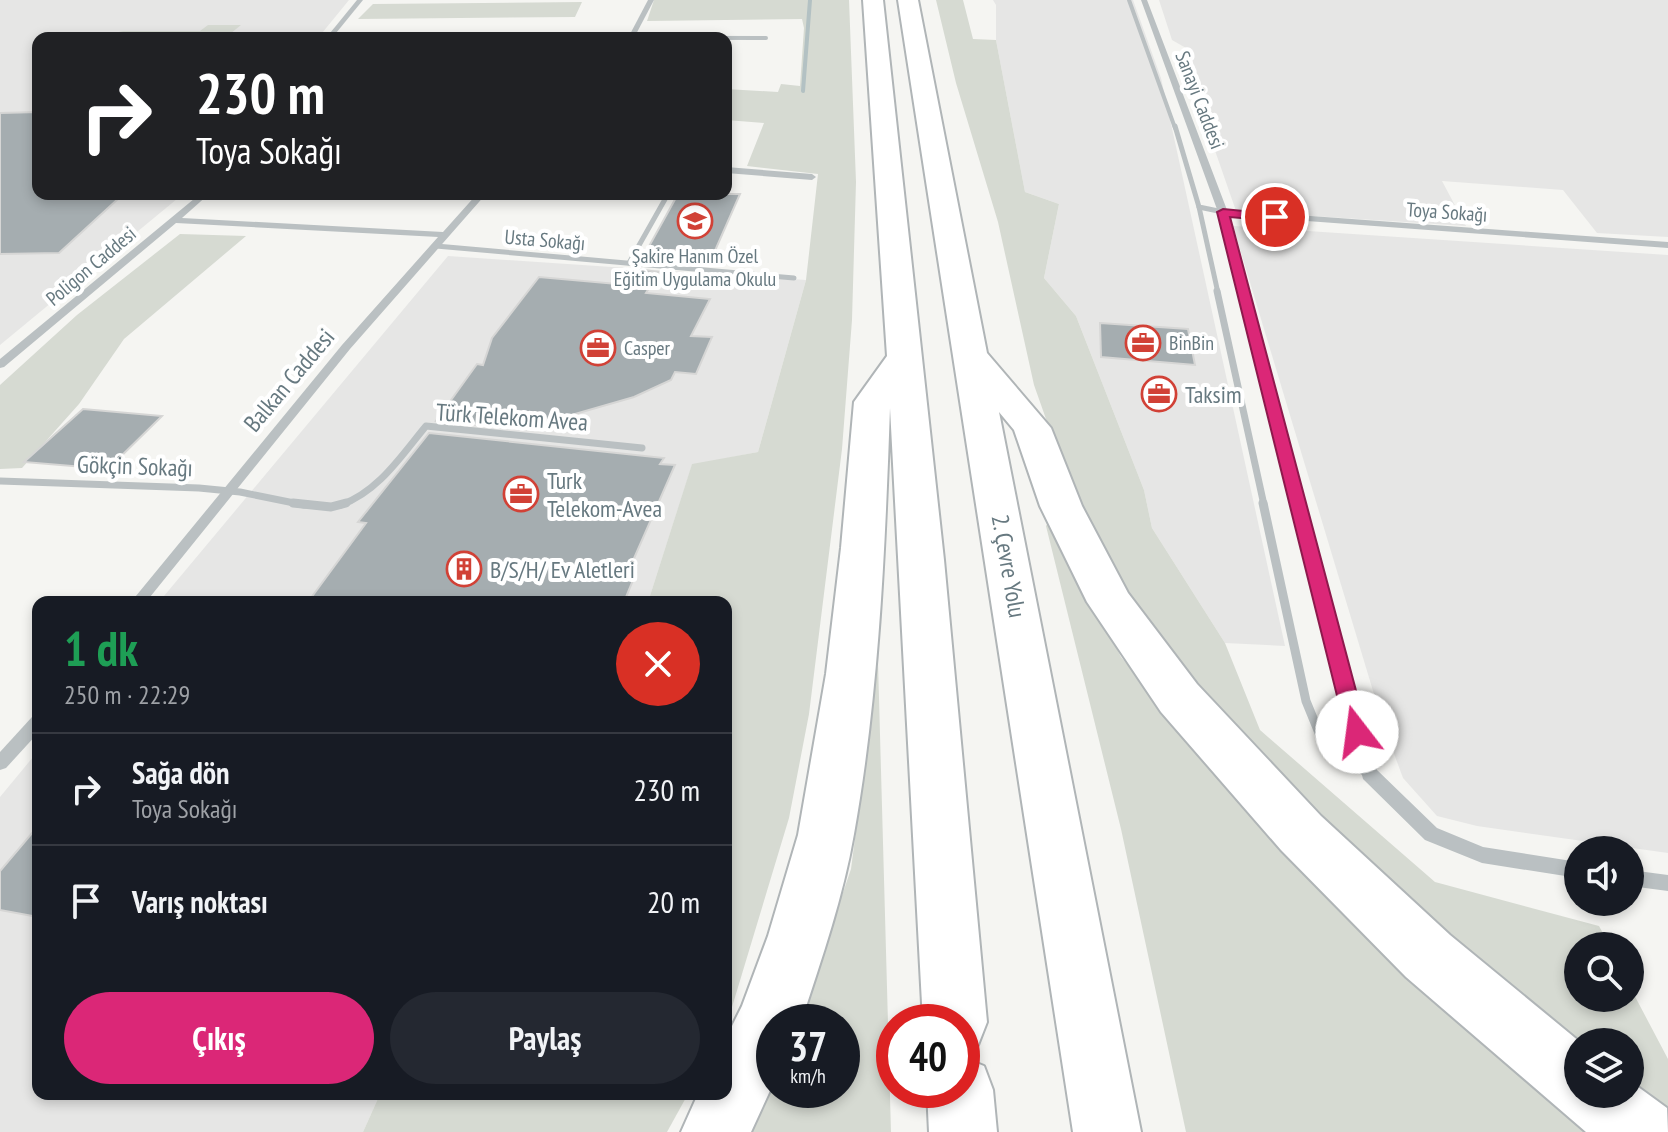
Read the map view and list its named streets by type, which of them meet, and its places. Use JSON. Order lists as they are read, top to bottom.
{
  "streets": {
    "highway": ["2. Çevre Yolu"],
    "street": [
      "Sanayi Caddesi",
      "Toya Sokağı",
      "Usta Sokağı",
      "Poligon Caddesi",
      "Balkan Caddesi",
      "Türk Telekom Avea",
      "Gökçin Sokağı"
    ]
  },
  "crossings": [
    ["Sanayi Caddesi", "Toya Sokağı"],
    ["Usta Sokağı", "Balkan Caddesi"],
    ["Balkan Caddesi", "Gökçin Sokağı"],
    ["Türk Telekom Avea", "Gökçin Sokağı"]
  ],
  "places": {
    "school or university": ["Şakire Hanım Özel Eğitim Uygulama Okulu"],
    "office": [
      "BinBin",
      "Casper",
      "Taksim",
      "Turk Telekom-Avea"
    ],
    "building": ["B/S/H/ Ev Aletleri"]
  },
  "page": {
    "turn": ["230 m", "Toya Sokağı"],
    "heading": ["1 dk", "250 m · 22:29"],
    "list": [
      {
        "name": "Sağa dön",
        "note": "Toya Sokağı",
        "value": "230 m"
      },
      {
        "name": "Varış noktası",
        "value": "20 m"
      }
    ],
    "buttons": ["Çıkış", "Paylaş"],
    "speed": "37 km/h",
    "limit": "40"
  }
}
